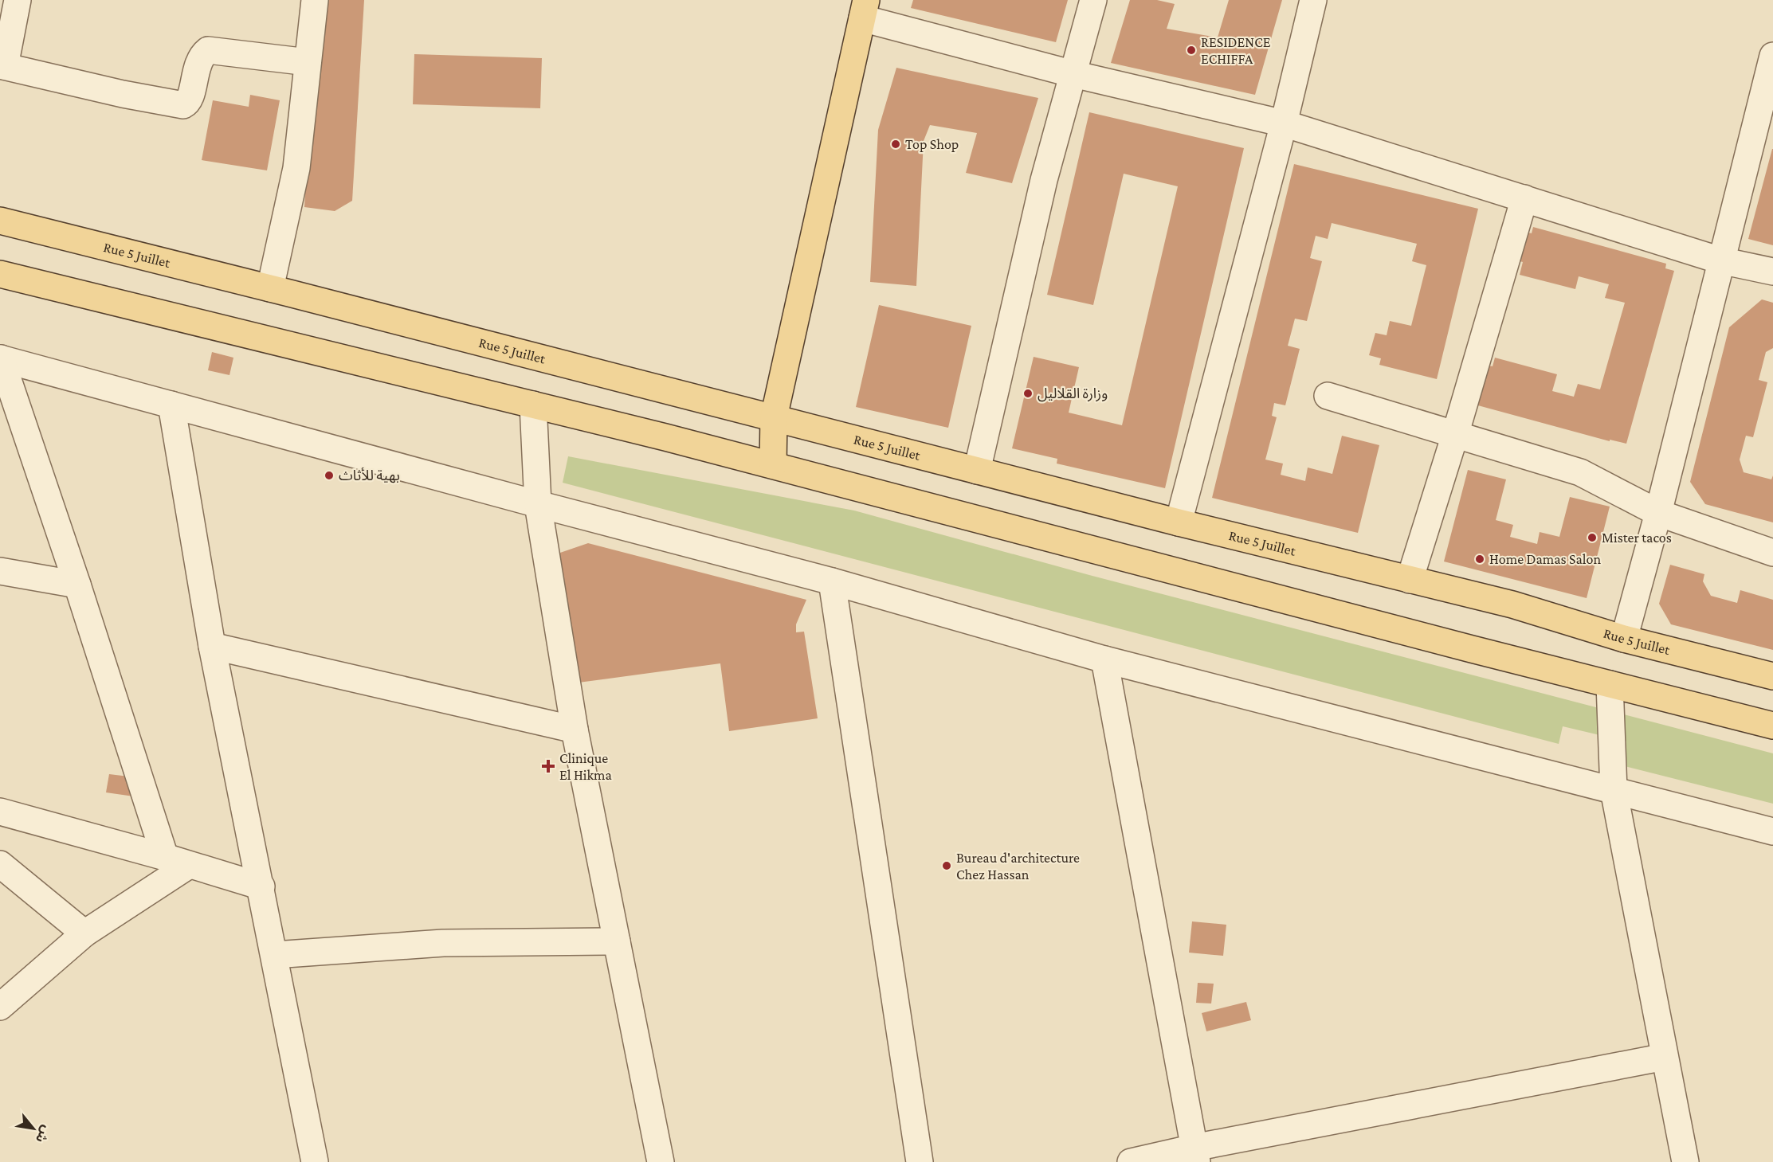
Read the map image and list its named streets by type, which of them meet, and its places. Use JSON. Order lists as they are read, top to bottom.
{
  "streets": {
    "main road": ["Rue 5 Juillet"]
  },
  "places": {
    "other": [
      "RESIDENCE ECHIFFA",
      "Top Shop",
      "وزارة القلاليل",
      "بهية للأثاث",
      "Mister tacos",
      "Home Damas Salon",
      "Bureau d'architecture Chez Hassan"
    ],
    "health": ["Clinique El Hikma"]
  },
  "north": "bottom right"
}
